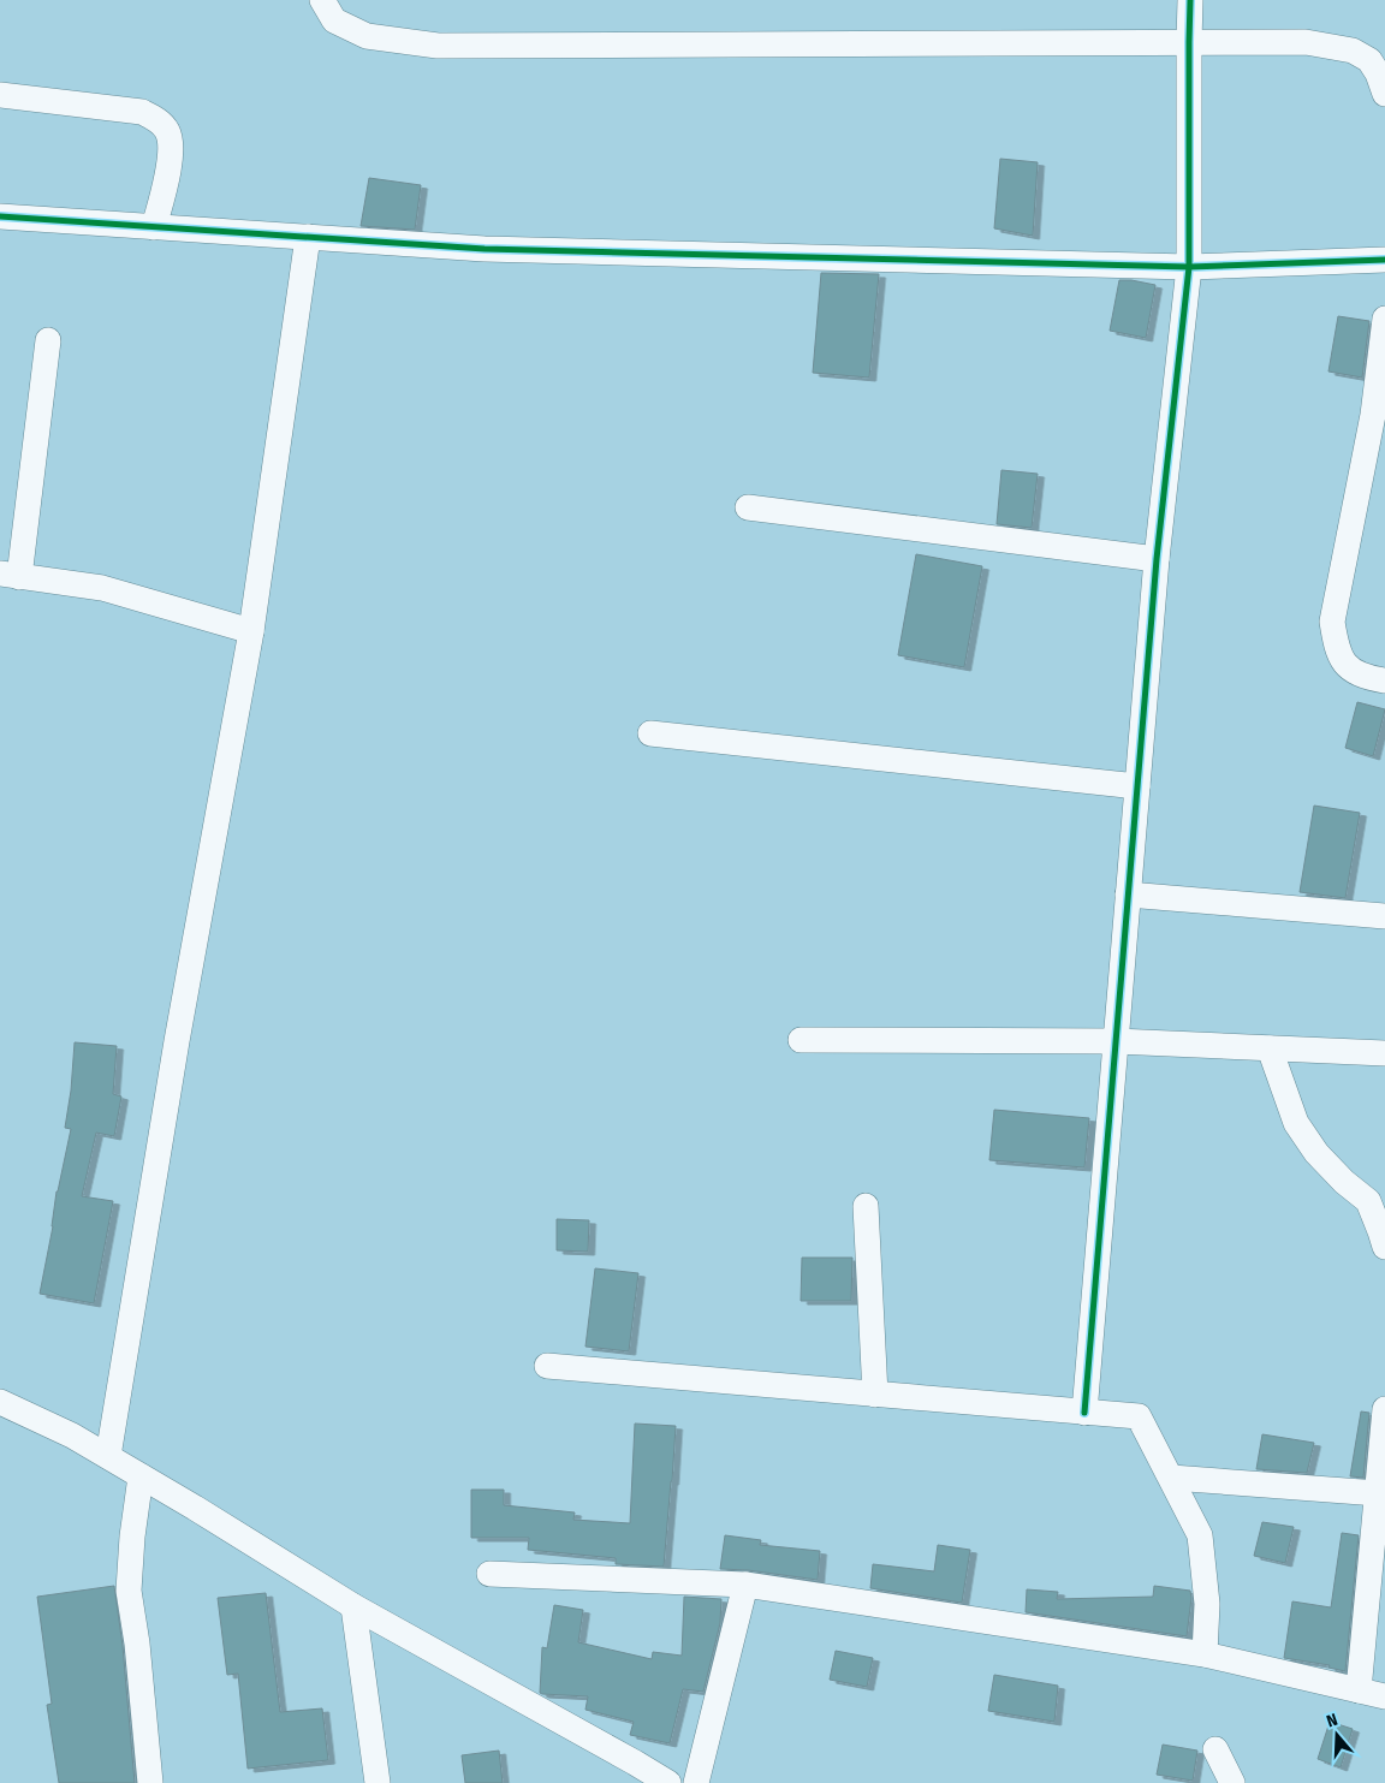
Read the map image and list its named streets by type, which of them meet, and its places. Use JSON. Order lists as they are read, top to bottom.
{
  "north": "top"
}
